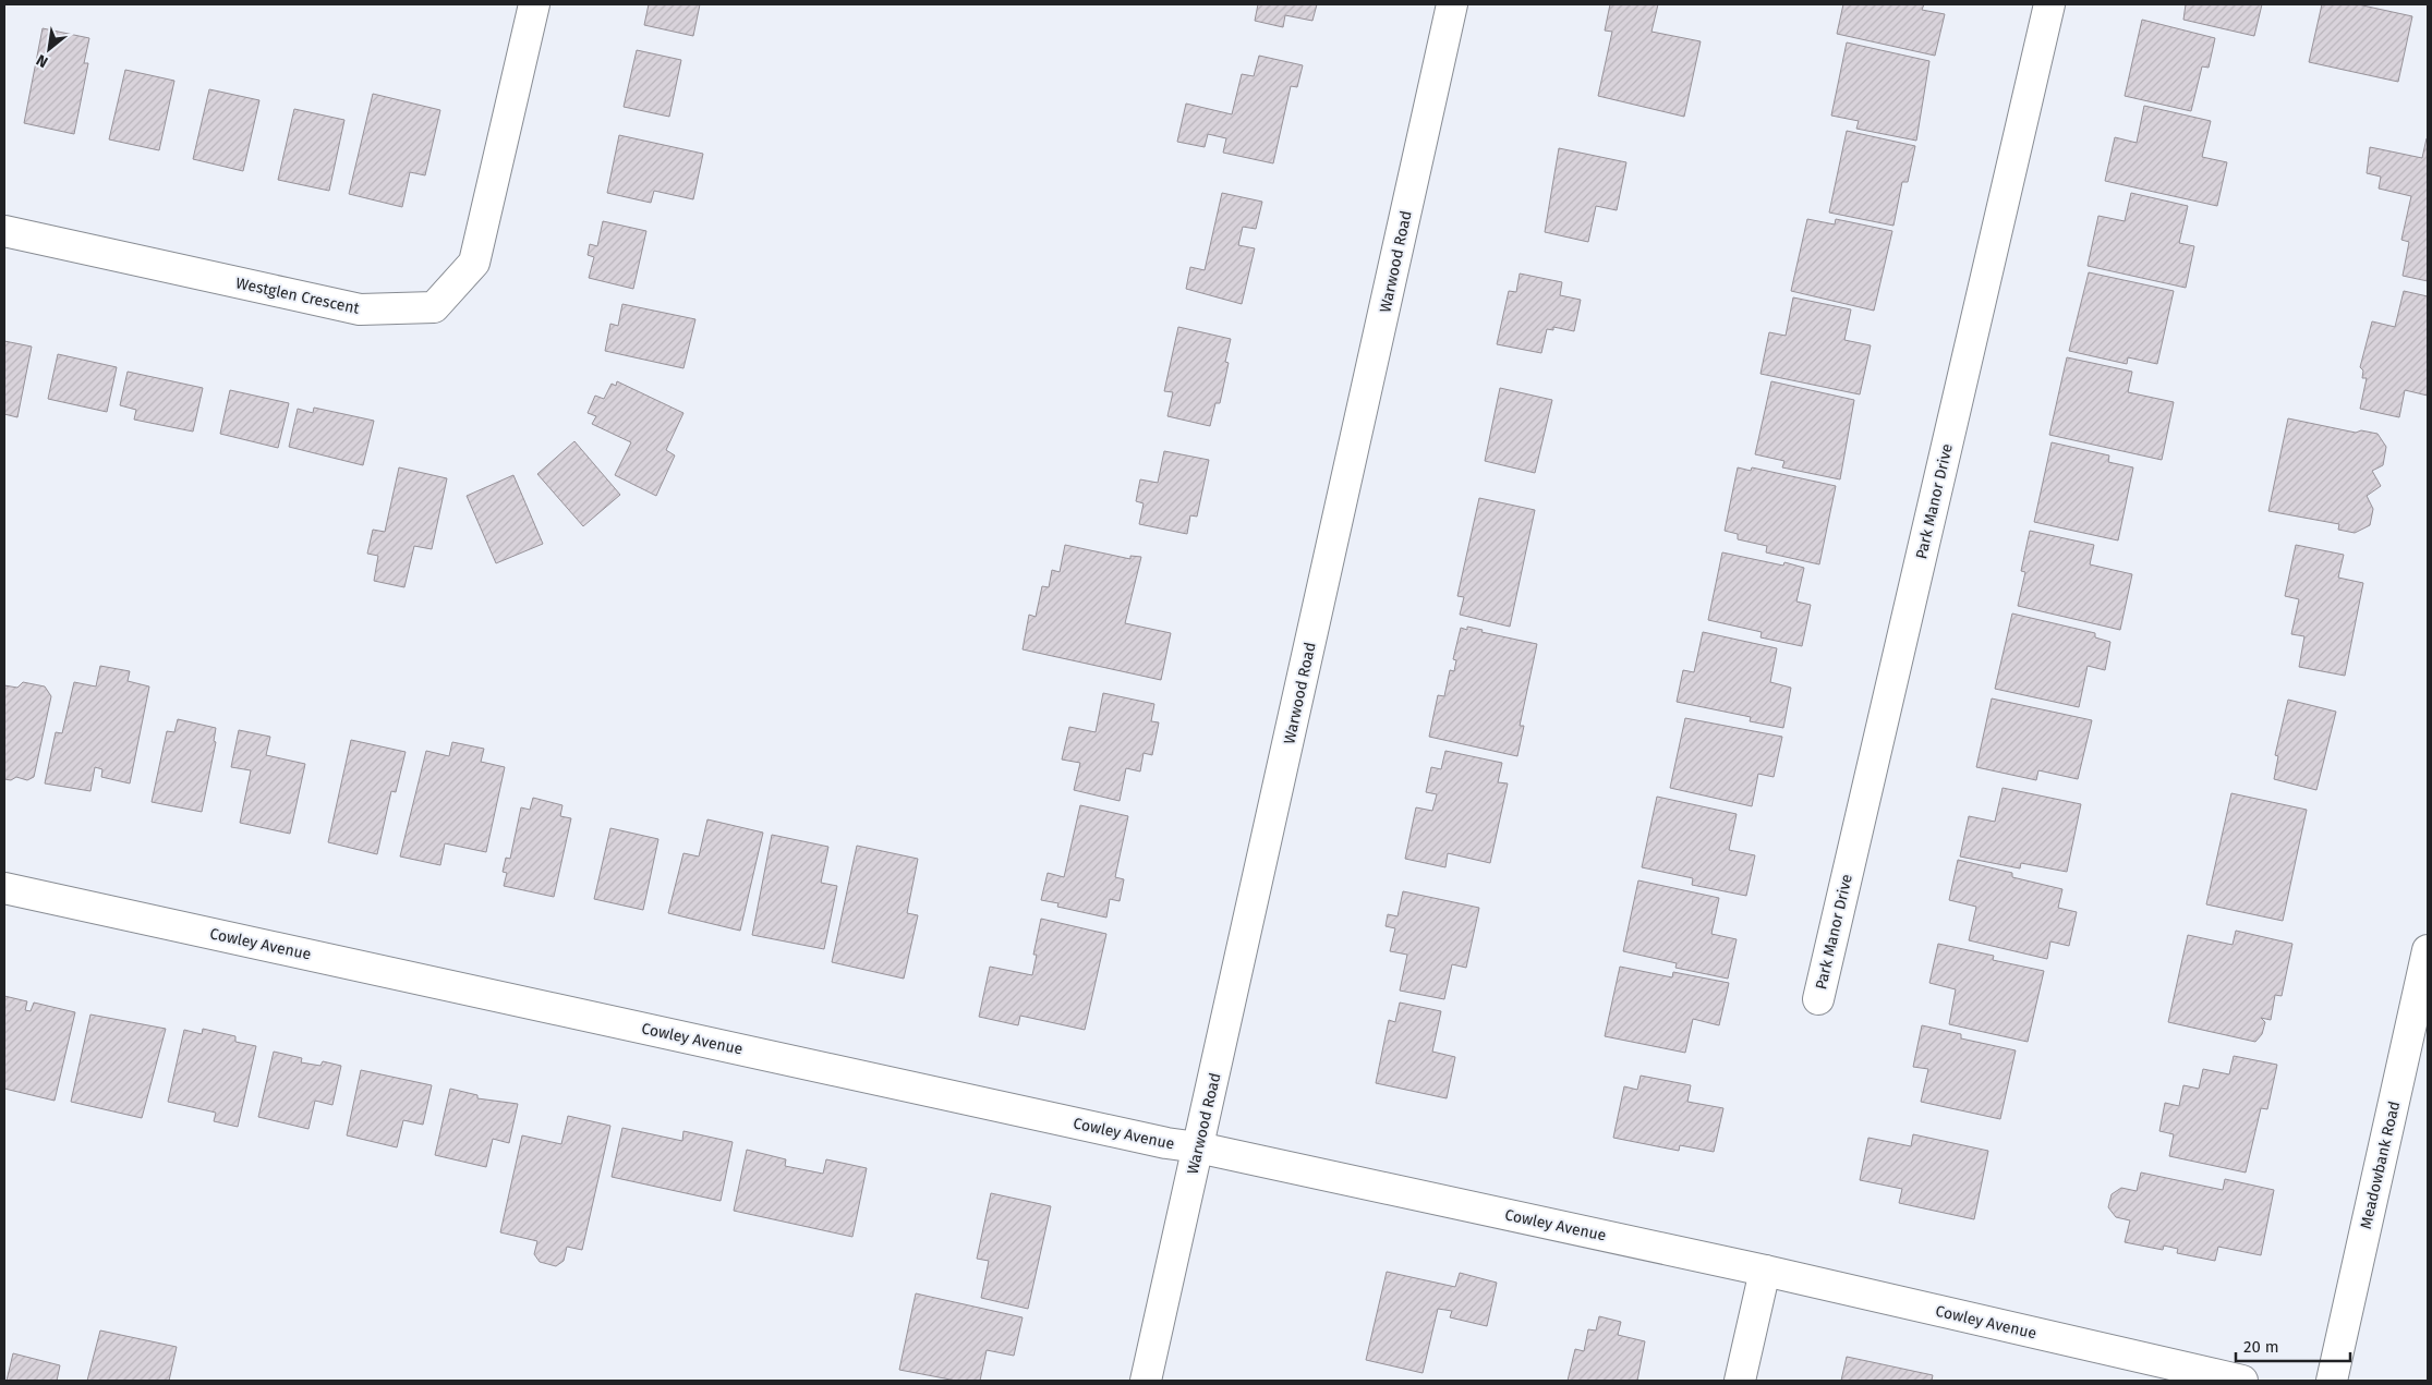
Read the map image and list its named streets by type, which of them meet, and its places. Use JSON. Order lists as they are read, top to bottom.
{
  "streets": {
    "street": [
      "Warwood Road",
      "Westglen Crescent",
      "Park Manor Drive",
      "Cowley Avenue",
      "Meadowbank Road"
    ]
  },
  "crossings": [
    ["Warwood Road", "Cowley Avenue"]
  ],
  "scale_bar": "20 m",
  "north": "bottom left"
}
